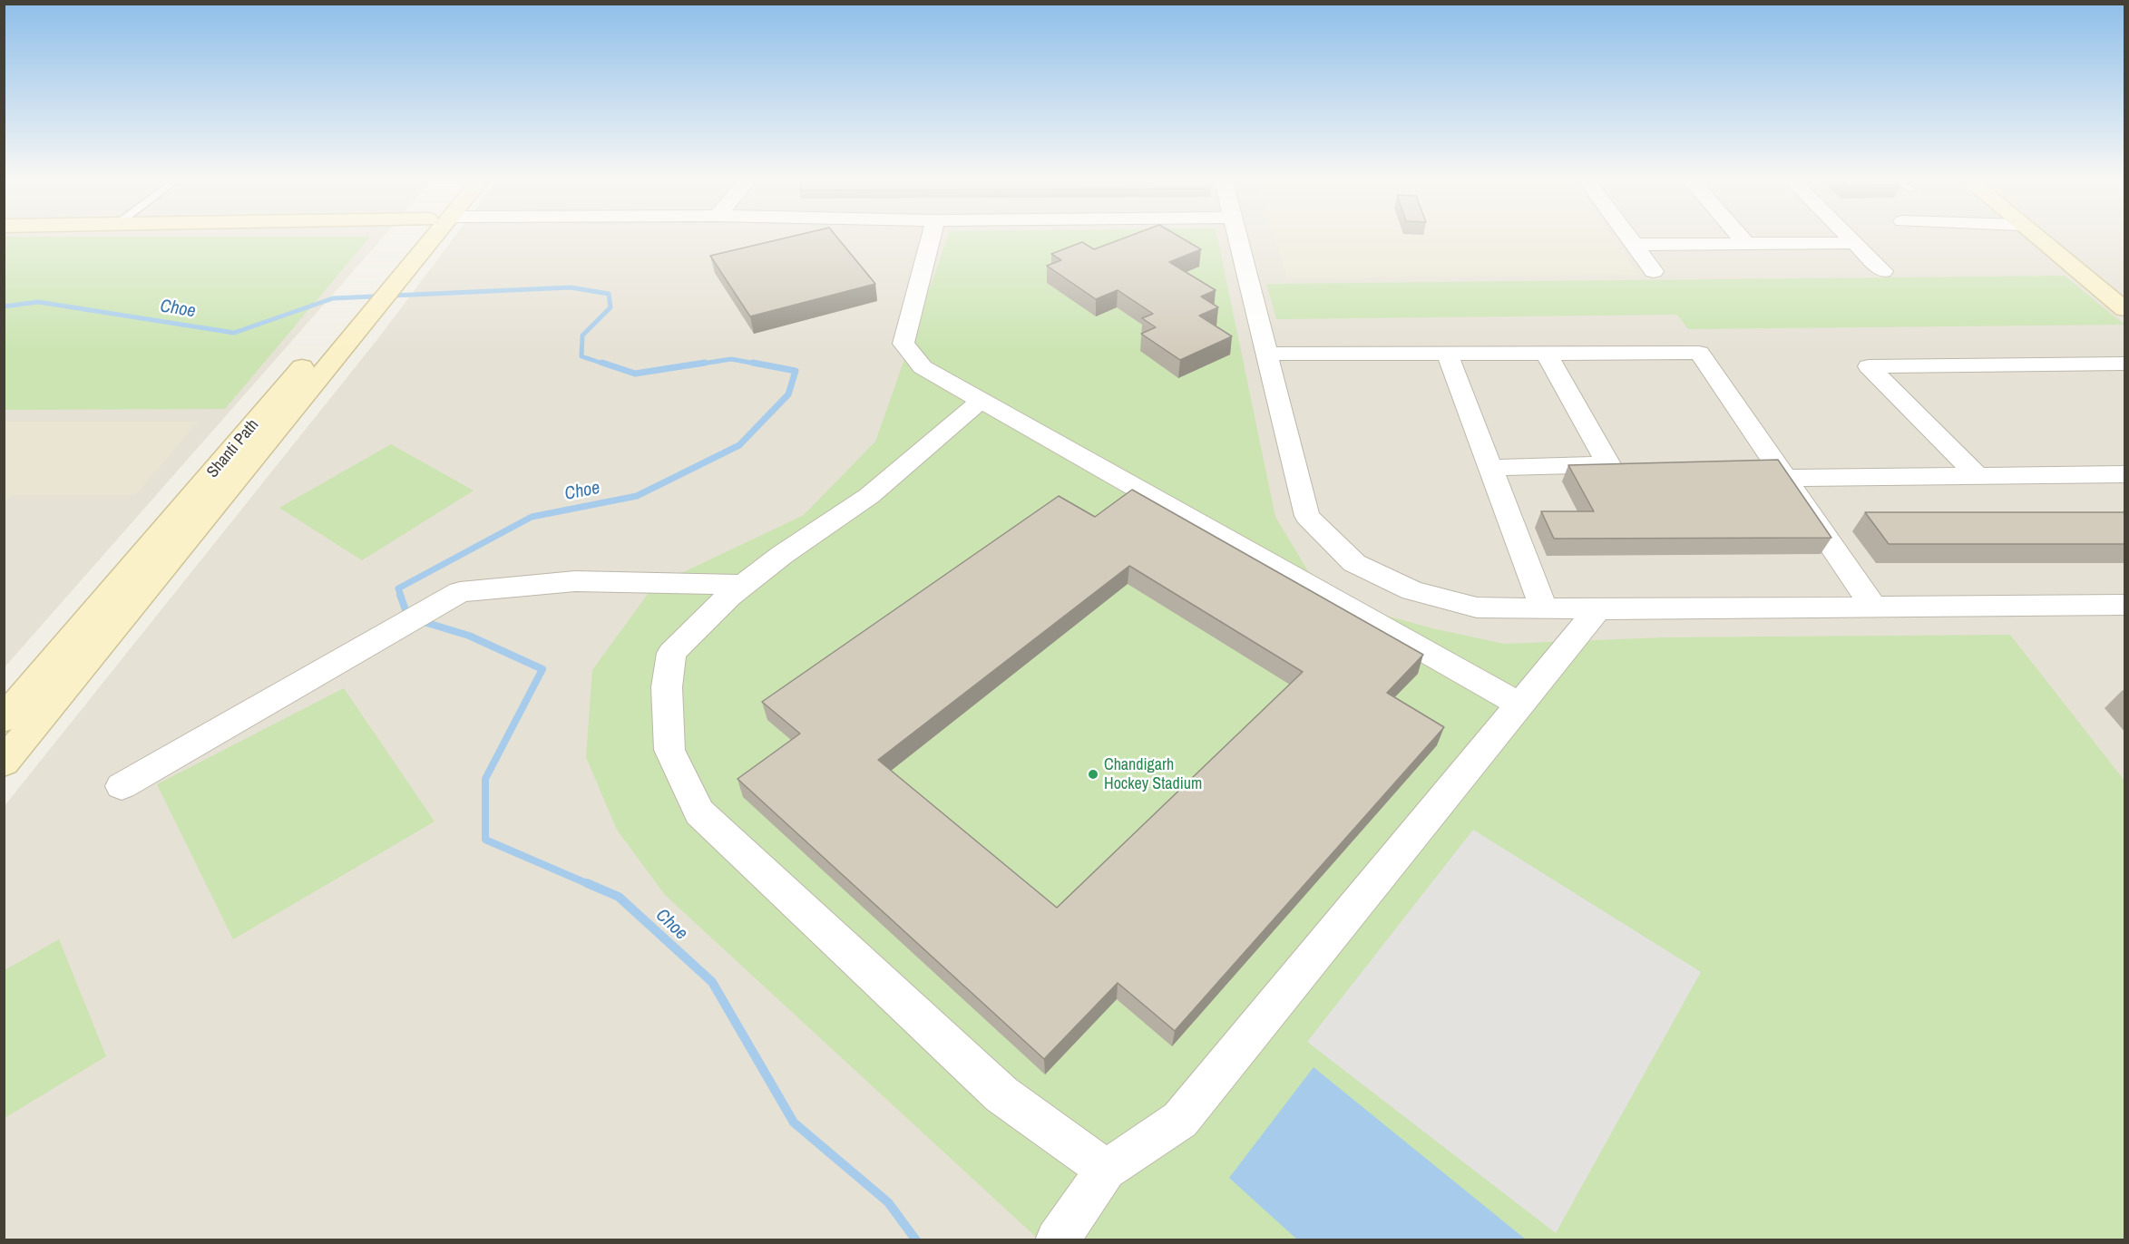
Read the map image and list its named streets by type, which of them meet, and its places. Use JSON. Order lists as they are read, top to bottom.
{
  "streets": {
    "main road": ["Shanti Path"]
  },
  "water": ["Choe"],
  "places": ["Chandigarh Hockey Stadium"]
}
